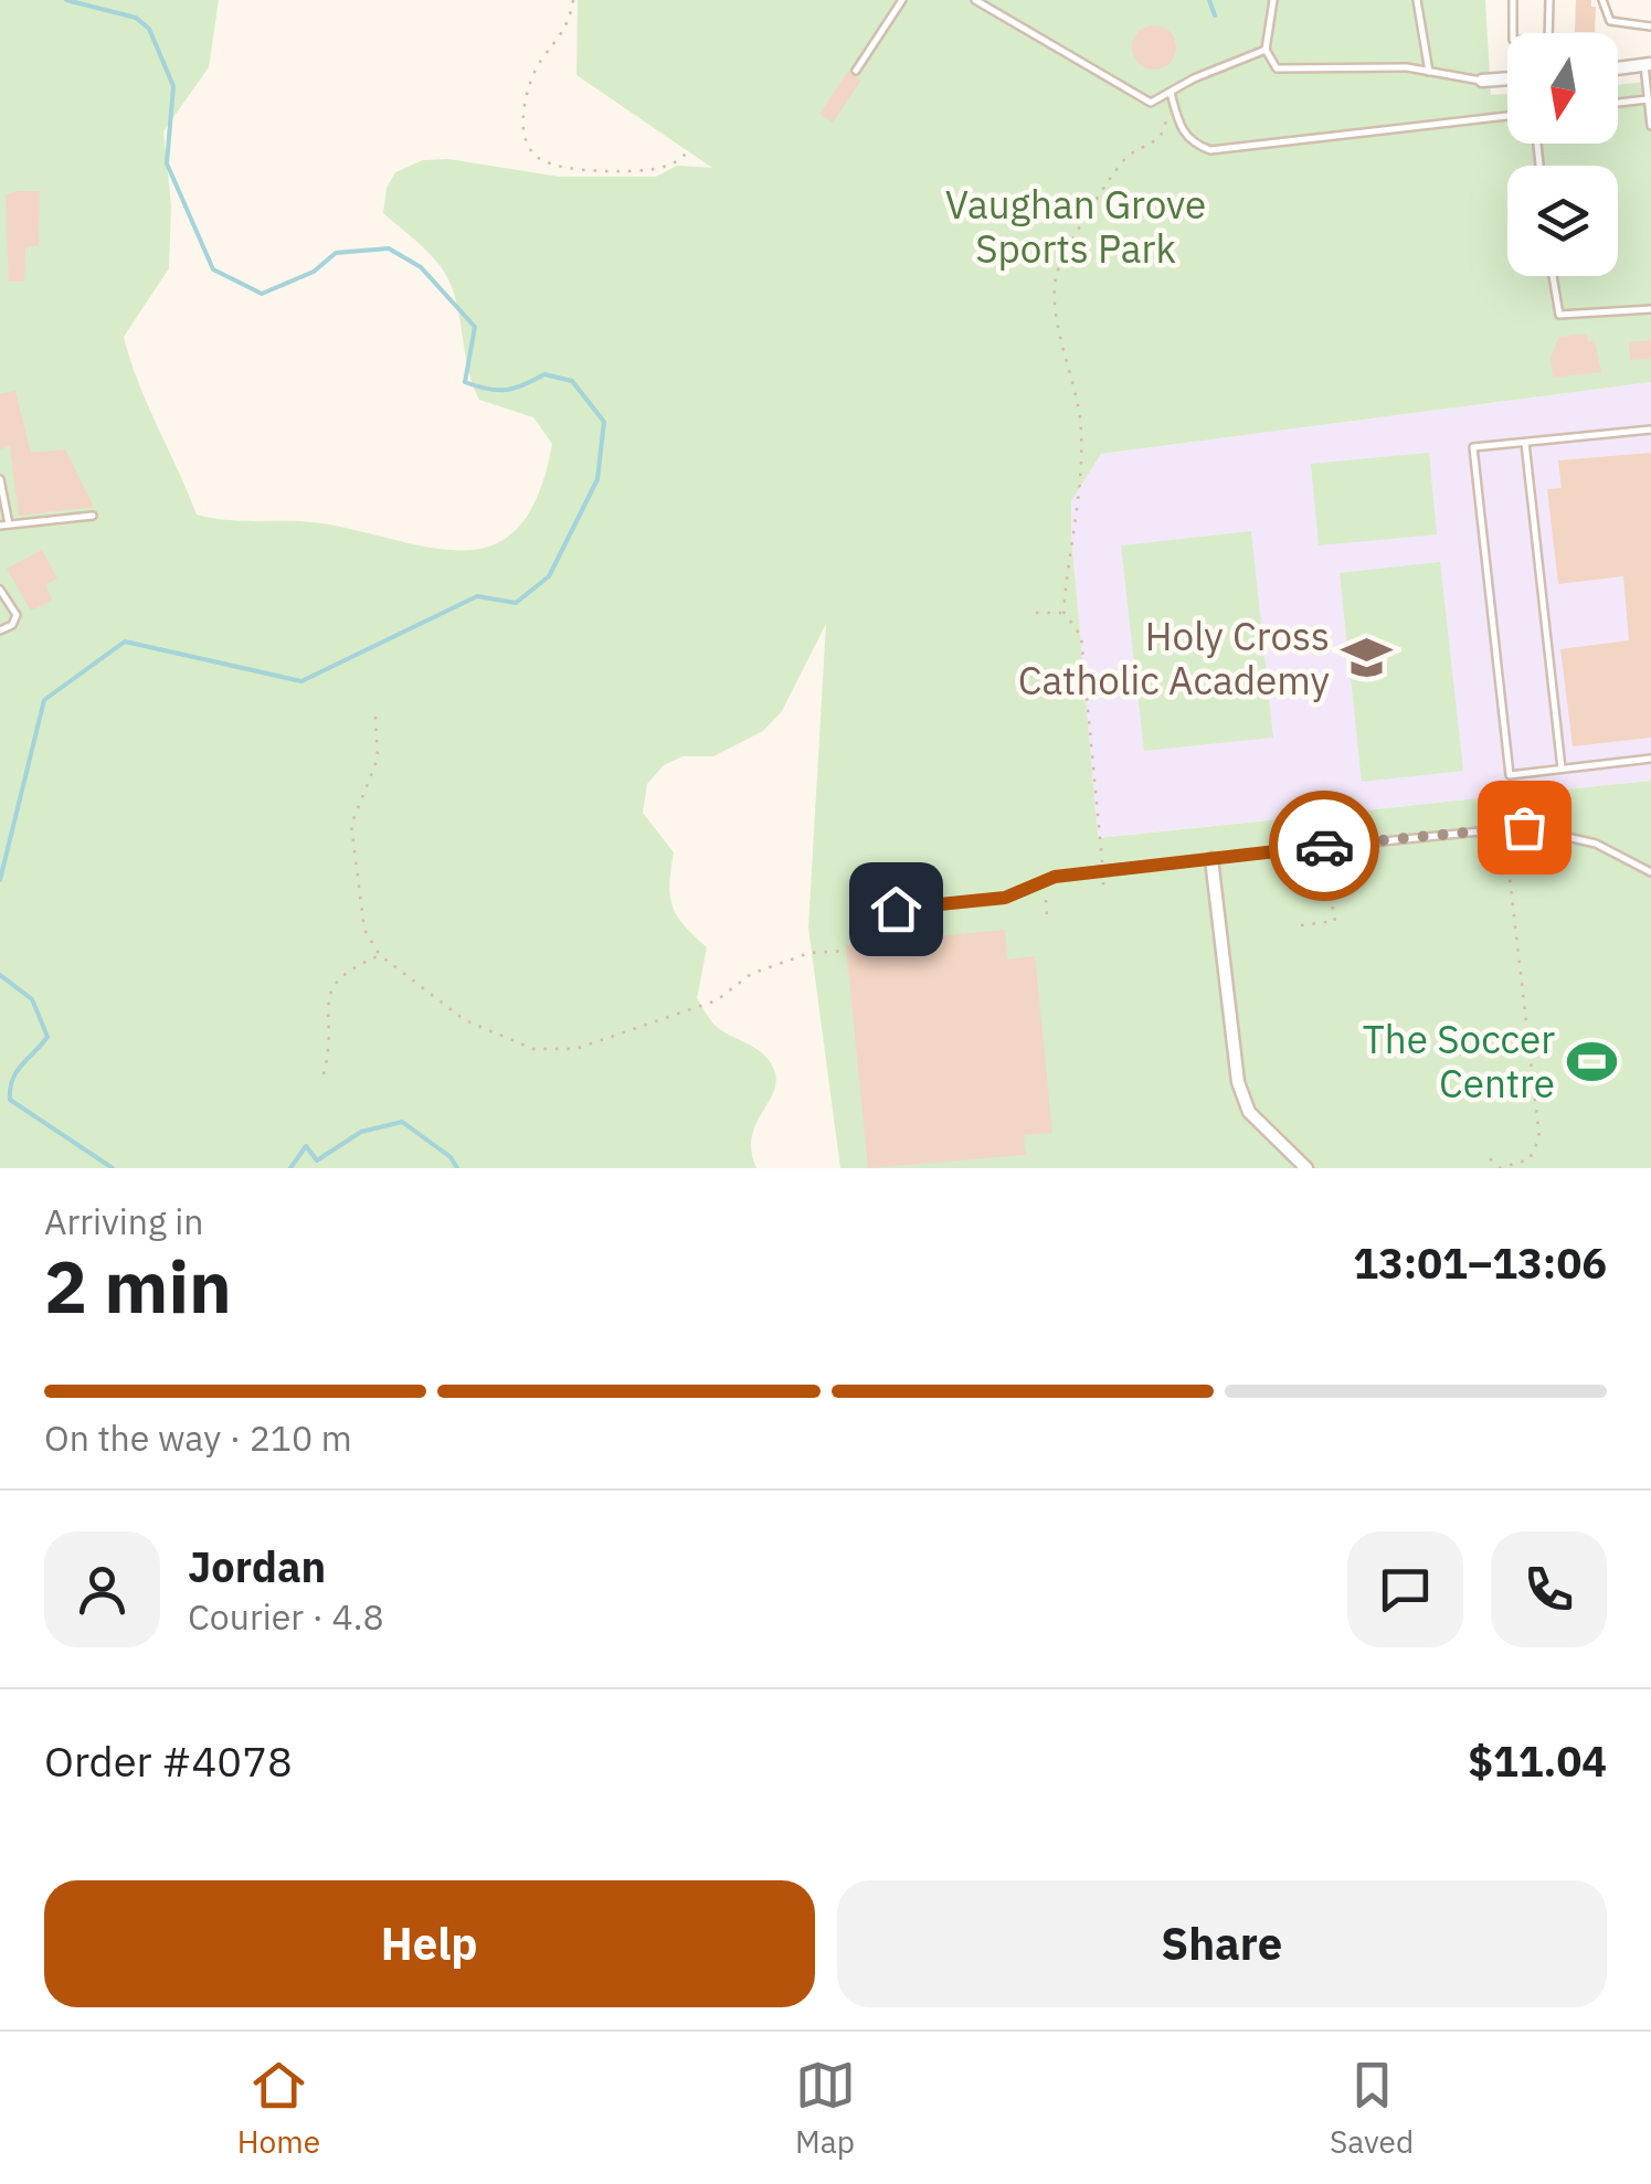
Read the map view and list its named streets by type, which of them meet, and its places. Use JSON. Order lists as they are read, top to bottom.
{
  "parks": ["Vaughan Grove Sports Park"],
  "places": {
    "school or university": ["Holy Cross Catholic Academy"],
    "sports": ["The Soccer Centre"]
  },
  "north": "bottom",
  "page": {
    "heading": ["2 min", "Arriving in", "13:01–13:06"],
    "panel": [
      "Jordan",
      "Courier · 4.8",
      "Order #4078",
      "$11.04"
    ],
    "bar": "On the way · 210 m",
    "buttons": ["Help", "Share"],
    "tabs": ["Home", "Map", "Saved"]
  }
}
